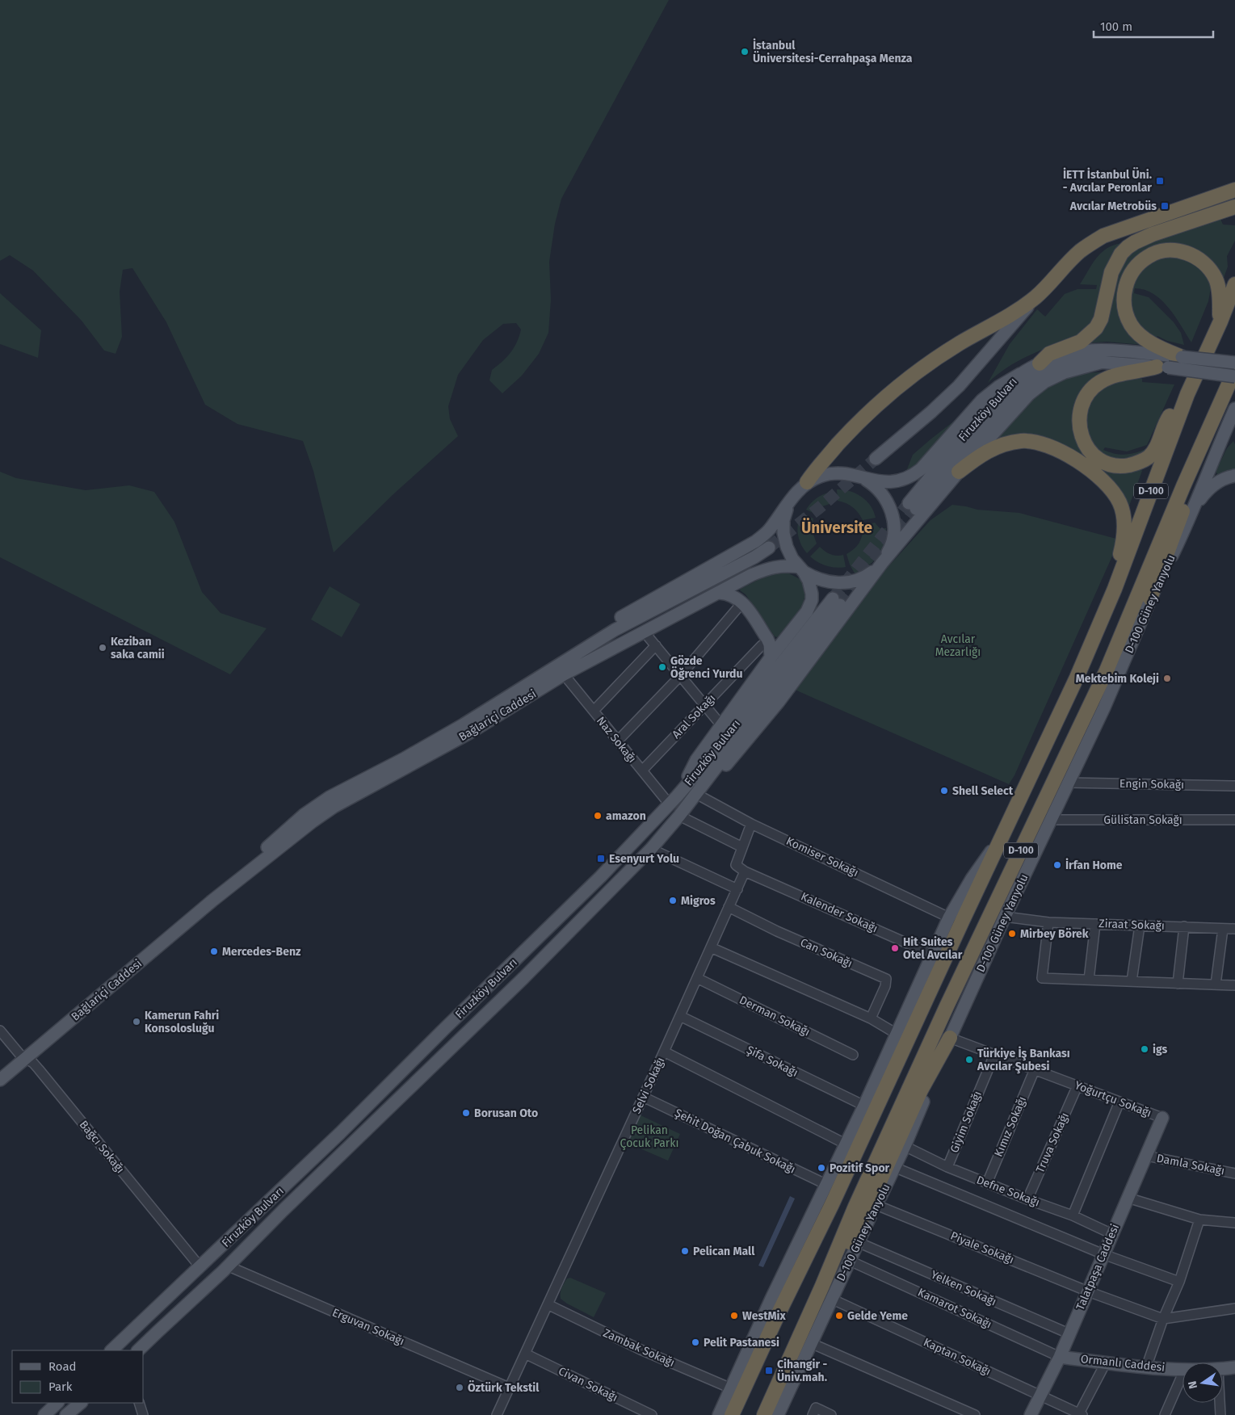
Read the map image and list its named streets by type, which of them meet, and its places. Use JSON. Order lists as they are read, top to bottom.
{
  "streets": {
    "highway": ["D-100"],
    "main road": [
      "Firuzköy Bulvarı",
      "D-100 Güney Yanyolu",
      "Bağlariçi Caddesi",
      "Talatpaşa Caddesi",
      "Ormanlı Caddesi"
    ],
    "street": [
      "Aral Sokağı",
      "Naz Sokağı",
      "Engin Sokağı",
      "Gülistan Sokağı",
      "Komiser Sokağı",
      "Kalender Sokağı",
      "Ziraat Sokağı",
      "Can Sokağı",
      "Derman Sokağı",
      "Şifa Sokağı",
      "Selvi Sokağı",
      "Yoğurtçu Sokağı",
      "Giyim Sokağı",
      "Kımız Sokağı",
      "Şehit Doğan Çabuk Sokağı",
      "Truva Sokağı",
      "Bağcı Sokağı",
      "Damla Sokağı",
      "Defne Sokağı",
      "Piyale Sokağı",
      "Yelken Sokağı",
      "Kamarot Sokağı",
      "Erguvan Sokağı",
      "Zambak Sokağı",
      "Kaptan Sokağı",
      "Civan Sokağı"
    ]
  },
  "crossings": [
    ["Firuzköy Bulvarı", "Naz Sokağı"],
    ["Firuzköy Bulvarı", "Komiser Sokağı"],
    ["Firuzköy Bulvarı", "Bağcı Sokağı"],
    ["Firuzköy Bulvarı", "Erguvan Sokağı"],
    ["D-100 Güney Yanyolu", "Engin Sokağı"],
    ["D-100 Güney Yanyolu", "Gülistan Sokağı"],
    ["D-100 Güney Yanyolu", "Ziraat Sokağı"],
    ["D-100 Güney Yanyolu", "Yoğurtçu Sokağı"],
    ["D-100 Güney Yanyolu", "Defne Sokağı"],
    ["D-100 Güney Yanyolu", "Piyale Sokağı"],
    ["D-100 Güney Yanyolu", "Yelken Sokağı"],
    ["D-100 Güney Yanyolu", "Kamarot Sokağı"],
    ["D-100 Güney Yanyolu", "Kaptan Sokağı"],
    ["Bağlariçi Caddesi", "Naz Sokağı"],
    ["Bağlariçi Caddesi", "Bağcı Sokağı"],
    ["Aral Sokağı", "Naz Sokağı"],
    ["Kalender Sokağı", "Selvi Sokağı"],
    ["Can Sokağı", "Selvi Sokağı"],
    ["Derman Sokağı", "Selvi Sokağı"],
    ["Şifa Sokağı", "Selvi Sokağı"],
    ["Selvi Sokağı", "Şehit Doğan Çabuk Sokağı"],
    ["Selvi Sokağı", "Erguvan Sokağı"],
    ["Selvi Sokağı", "Zambak Sokağı"],
    ["Selvi Sokağı", "Civan Sokağı"],
    ["Yoğurtçu Sokağı", "Giyim Sokağı"],
    ["Yoğurtçu Sokağı", "Kımız Sokağı"],
    ["Yoğurtçu Sokağı", "Truva Sokağı"],
    ["Yoğurtçu Sokağı", "Talatpaşa Caddesi"],
    ["Giyim Sokağı", "Defne Sokağı"],
    ["Kımız Sokağı", "Defne Sokağı"],
    ["Truva Sokağı", "Defne Sokağı"],
    ["Damla Sokağı", "Talatpaşa Caddesi"],
    ["Defne Sokağı", "Talatpaşa Caddesi"],
    ["Piyale Sokağı", "Talatpaşa Caddesi"],
    ["Talatpaşa Caddesi", "Yelken Sokağı"],
    ["Talatpaşa Caddesi", "Kamarot Sokağı"],
    ["Talatpaşa Caddesi", "Kaptan Sokağı"],
    ["Talatpaşa Caddesi", "Ormanlı Caddesi"],
    ["Kamarot Sokağı", "Ormanlı Caddesi"]
  ],
  "districts": ["Üniversite"],
  "parks": ["Avcılar Mezarlığı", "Pelikan Çocuk Parkı"],
  "places": {
    "other": [
      "İstanbul Üniversitesi-Cerrahpaşa Menza",
      "Keziban saka camii",
      "Gözde Öğrenci Yurdu",
      "Mektebim Koleji",
      "Shell Select",
      "amazon",
      "İrfan Home",
      "Migros",
      "Mirbey Börek",
      "Hit Suites Otel Avcılar",
      "Mercedes-Benz",
      "Kamerun Fahri Konsolosluğu",
      "igs",
      "Türkiye İş Bankası Avcılar Şubesi",
      "Borusan Oto",
      "Pozitif Spor",
      "Pelican Mall",
      "WestMix",
      "Gelde Yeme",
      "Pelit Pastanesi",
      "Öztürk Tekstil"
    ],
    "transit": [
      "İETT İstanbul Üni. - Avcılar Peronlar",
      "Avcılar Metrobüs",
      "Esenyurt Yolu",
      "Cihangir - Üniv.mah."
    ]
  },
  "legend": ["Road", "Park"],
  "scale_bar": "100 m",
  "north": "left"
}
